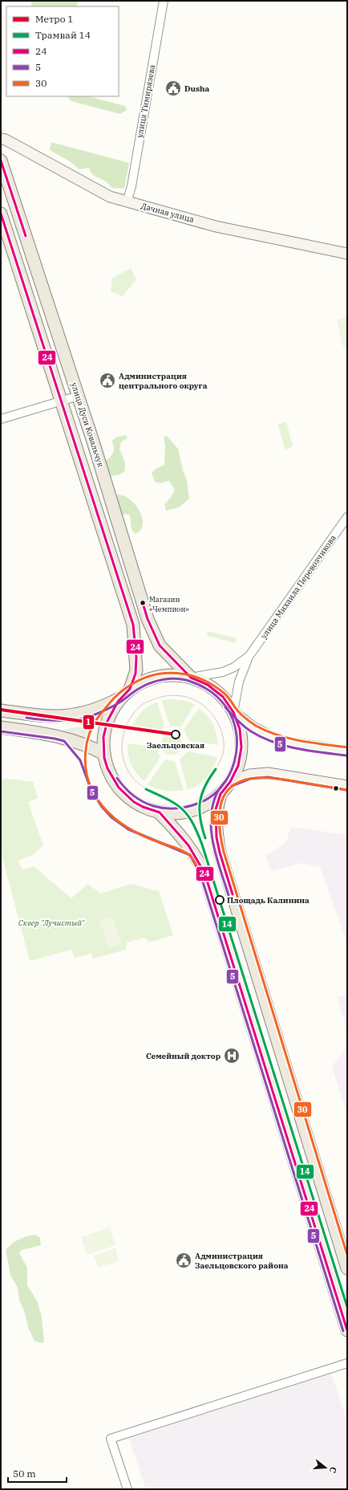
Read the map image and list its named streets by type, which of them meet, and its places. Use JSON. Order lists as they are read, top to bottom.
{
  "streets": {
    "main road": ["улица Дуси Ковальчук"],
    "street": ["улица Тимирязева", "Дачная улица", "улица Михаила Перевозчикова"]
  },
  "crossings": [
    ["улица Тимирязева", "Дачная улица"]
  ],
  "parks": ["Сквер \"Лучистый\""],
  "places": {
    "public building": ["Dusha", "Администрация центрального округа", "Администрация Заельцовского района"],
    "other": ["Магазин «Чемпион»", "Заельцовская", "Площадь Калинина"],
    "hospital": ["Семейный доктор"]
  },
  "lines": [
    "transit line 24",
    "transit line 30",
    "transit line 5",
    "metro line 1",
    "tram line 14"
  ],
  "legend": [
    "Метро 1",
    "Трамвай 14",
    "24",
    "5",
    "30"
  ],
  "scale_bar": "50 m",
  "north": "right"
}
